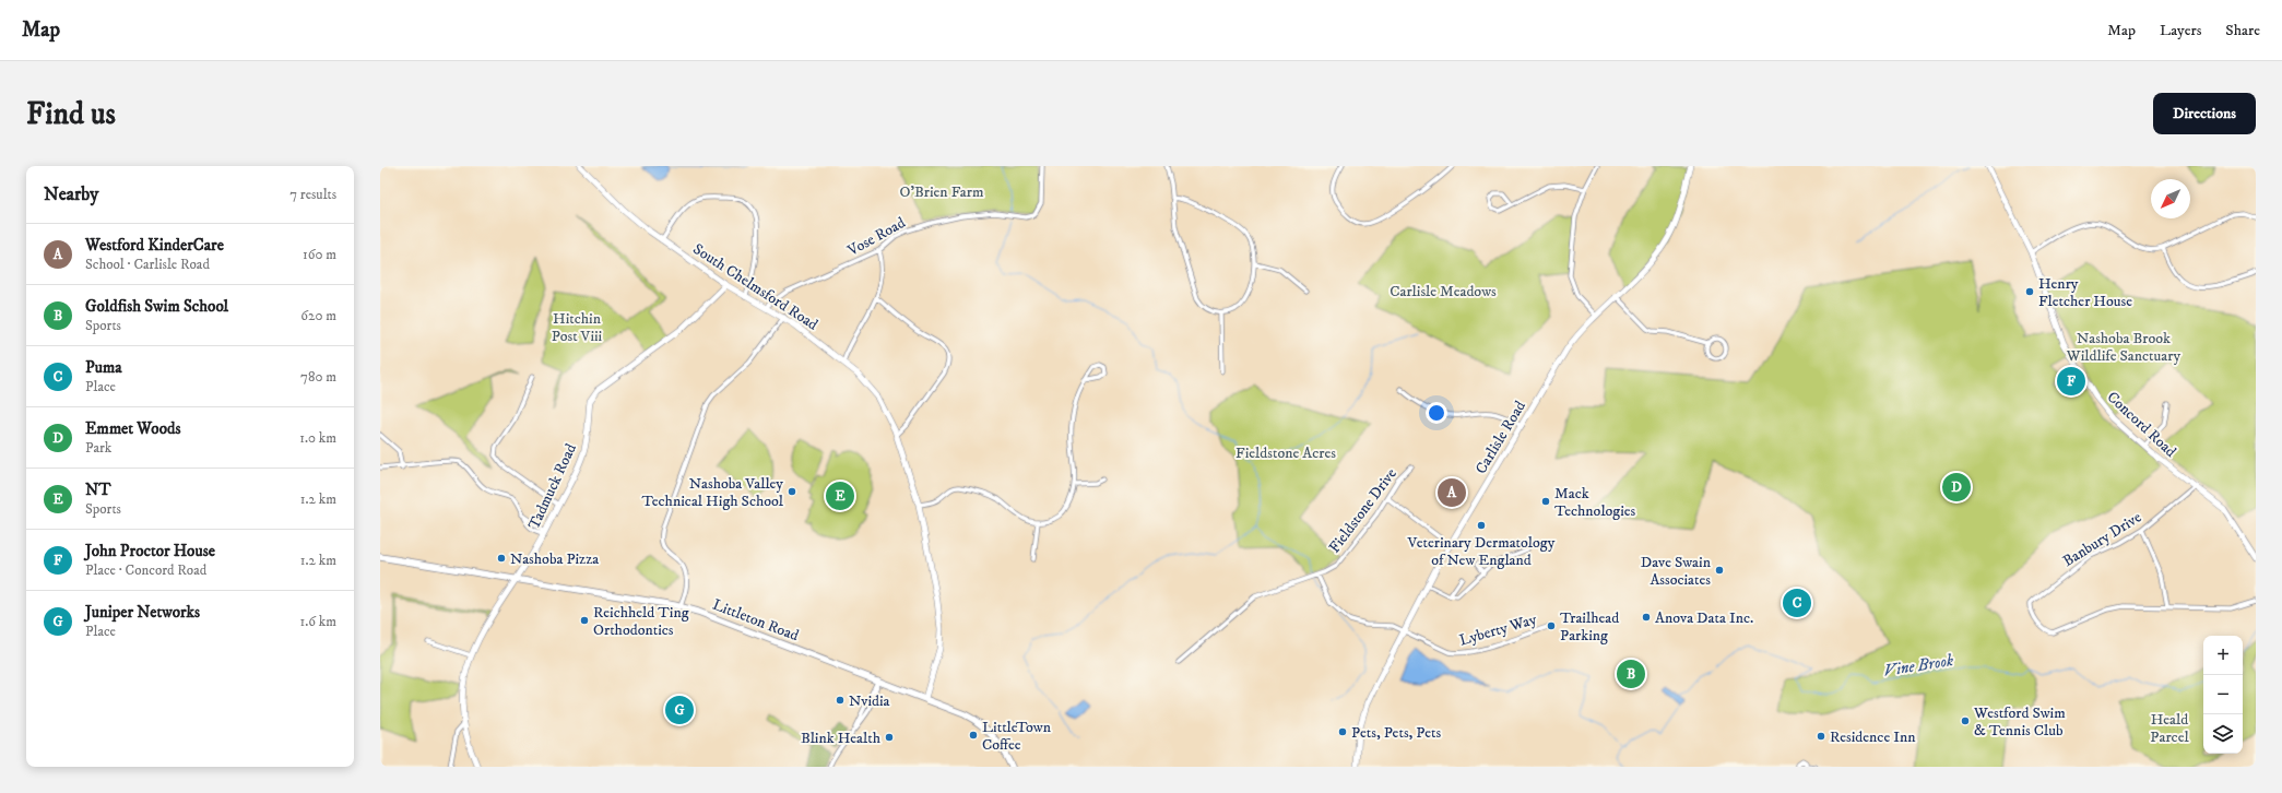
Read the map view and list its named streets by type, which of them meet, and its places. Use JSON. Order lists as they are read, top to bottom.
{
  "streets": {
    "main road": [
      "South Chelmsford Road",
      "Concord Road",
      "Carlisle Road",
      "Tadmuck Road",
      "Littleton Road"
    ],
    "street": [
      "Vose Road",
      "Fieldstone Drive",
      "Banbury Drive",
      "Lyberty Way"
    ]
  },
  "crossings": [
    ["Vose Road", "South Chelmsford Road"],
    ["South Chelmsford Road", "Tadmuck Road"],
    ["South Chelmsford Road", "Littleton Road"],
    ["Concord Road", "Banbury Drive"],
    ["Carlisle Road", "Lyberty Way"],
    ["Tadmuck Road", "Littleton Road"],
    ["Fieldstone Drive", "Lyberty Way"]
  ],
  "water": ["Vine Brook"],
  "parks": [
    "O'Brien Farm",
    "Carlisle Meadows",
    "Hitchin Post Viii",
    "Nashoba Brook Wildlife Sanctuary",
    "Fieldstone Acres",
    "Heald Parcel"
  ],
  "places": [
    "Henry Fletcher House",
    "Nashoba Valley Technical High School",
    "Mack Technologies",
    "Veterinary Dermatology of New England",
    "Nashoba Pizza",
    "Dave Swain Associates",
    "Anova Data Inc.",
    "Reichheld Ting Orthodontics",
    "Trailhead Parking",
    "Nvidia",
    "Westford Swim & Tennis Club",
    "Pets, Pets, Pets",
    "LittleTown Coffee",
    "Residence Inn",
    "Blink Health"
  ],
  "north": "bottom left",
  "page": {
    "header": "Map",
    "nav": ["Map", "Layers", "Share"],
    "buttons": "Directions",
    "title": "Find us",
    "heading": ["Nearby", "7 results"],
    "list": [
      {
        "mark": "A",
        "name": "Westford KinderCare",
        "note": "School · Carlisle Road",
        "value": "160 m"
      },
      {
        "mark": "B",
        "name": "Goldfish Swim School",
        "note": "Sports",
        "value": "620 m"
      },
      {
        "mark": "C",
        "name": "Puma",
        "note": "Place",
        "value": "780 m"
      },
      {
        "mark": "D",
        "name": "Emmet Woods",
        "note": "Park",
        "value": "1.0 km"
      },
      {
        "mark": "E",
        "name": "NT",
        "note": "Sports",
        "value": "1.2 km"
      },
      {
        "mark": "F",
        "name": "John Proctor House",
        "note": "Place · Concord Road",
        "value": "1.2 km"
      },
      {
        "mark": "G",
        "name": "Juniper Networks",
        "note": "Place",
        "value": "1.6 km"
      }
    ],
    "pins": [
      "F",
      "D",
      "A",
      "E",
      "C",
      "B",
      "G"
    ],
    "map_buttons": ["+", "−"]
  }
}
